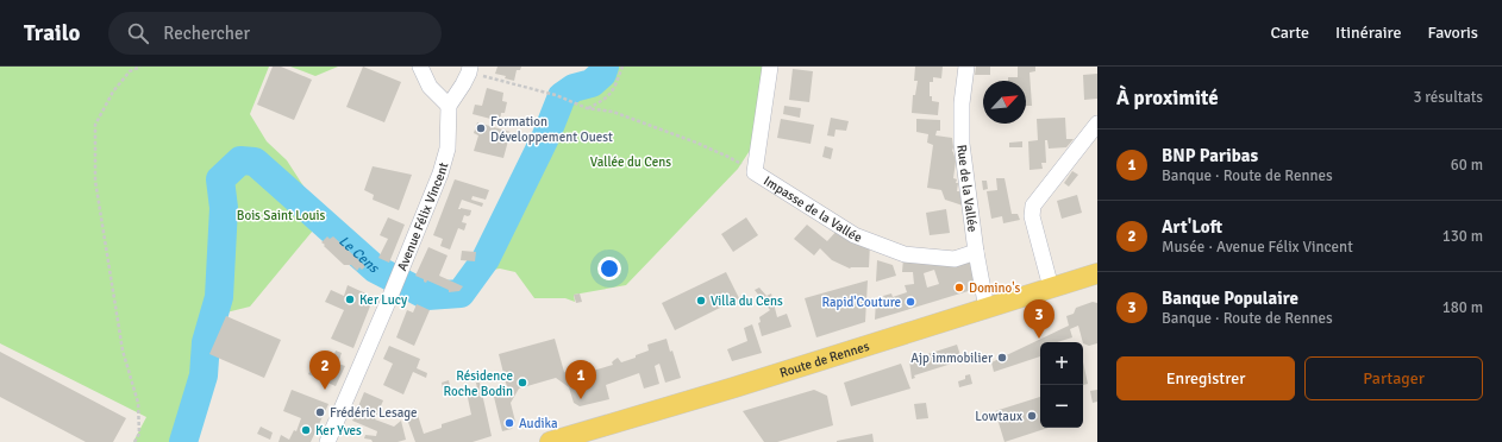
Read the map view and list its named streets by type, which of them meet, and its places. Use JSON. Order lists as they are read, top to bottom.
{
  "streets": {
    "main road": ["Route de Rennes"],
    "street": ["Rue de la Vallée", "Impasse de la Vallée", "Avenue Félix Vincent"]
  },
  "crossings": [
    ["Rue de la Vallée", "Impasse de la Vallée"],
    ["Rue de la Vallée", "Route de Rennes"]
  ],
  "water": ["Le Cens"],
  "parks": ["Vallée du Cens", "Bois Saint Louis"],
  "places": [
    "Formation Développement Ouest",
    "Domino's",
    "Ker Lucy",
    "Villa du Cens",
    "Rapid'Couture",
    "Ajp immobilier",
    "Résidence Roche Bodin",
    "Frédéric Lesage",
    "Lowtaux",
    "Audika",
    "Ker Yves"
  ],
  "north": "top right",
  "page": {
    "header": "Trailo",
    "search": "Rechercher",
    "nav": ["Carte", "Itinéraire", "Favoris"],
    "heading": ["À proximité", "3 résultats"],
    "list": [
      {
        "mark": "1",
        "name": "BNP Paribas",
        "note": "Banque · Route de Rennes",
        "value": "60 m"
      },
      {
        "mark": "2",
        "name": "Art'Loft",
        "note": "Musée · Avenue Félix Vincent",
        "value": "130 m"
      },
      {
        "mark": "3",
        "name": "Banque Populaire",
        "note": "Banque · Route de Rennes",
        "value": "180 m"
      }
    ],
    "pins": ["3", "2", "1"],
    "map_buttons": ["+", "−"],
    "buttons": ["Enregistrer", "Partager"]
  }
}
